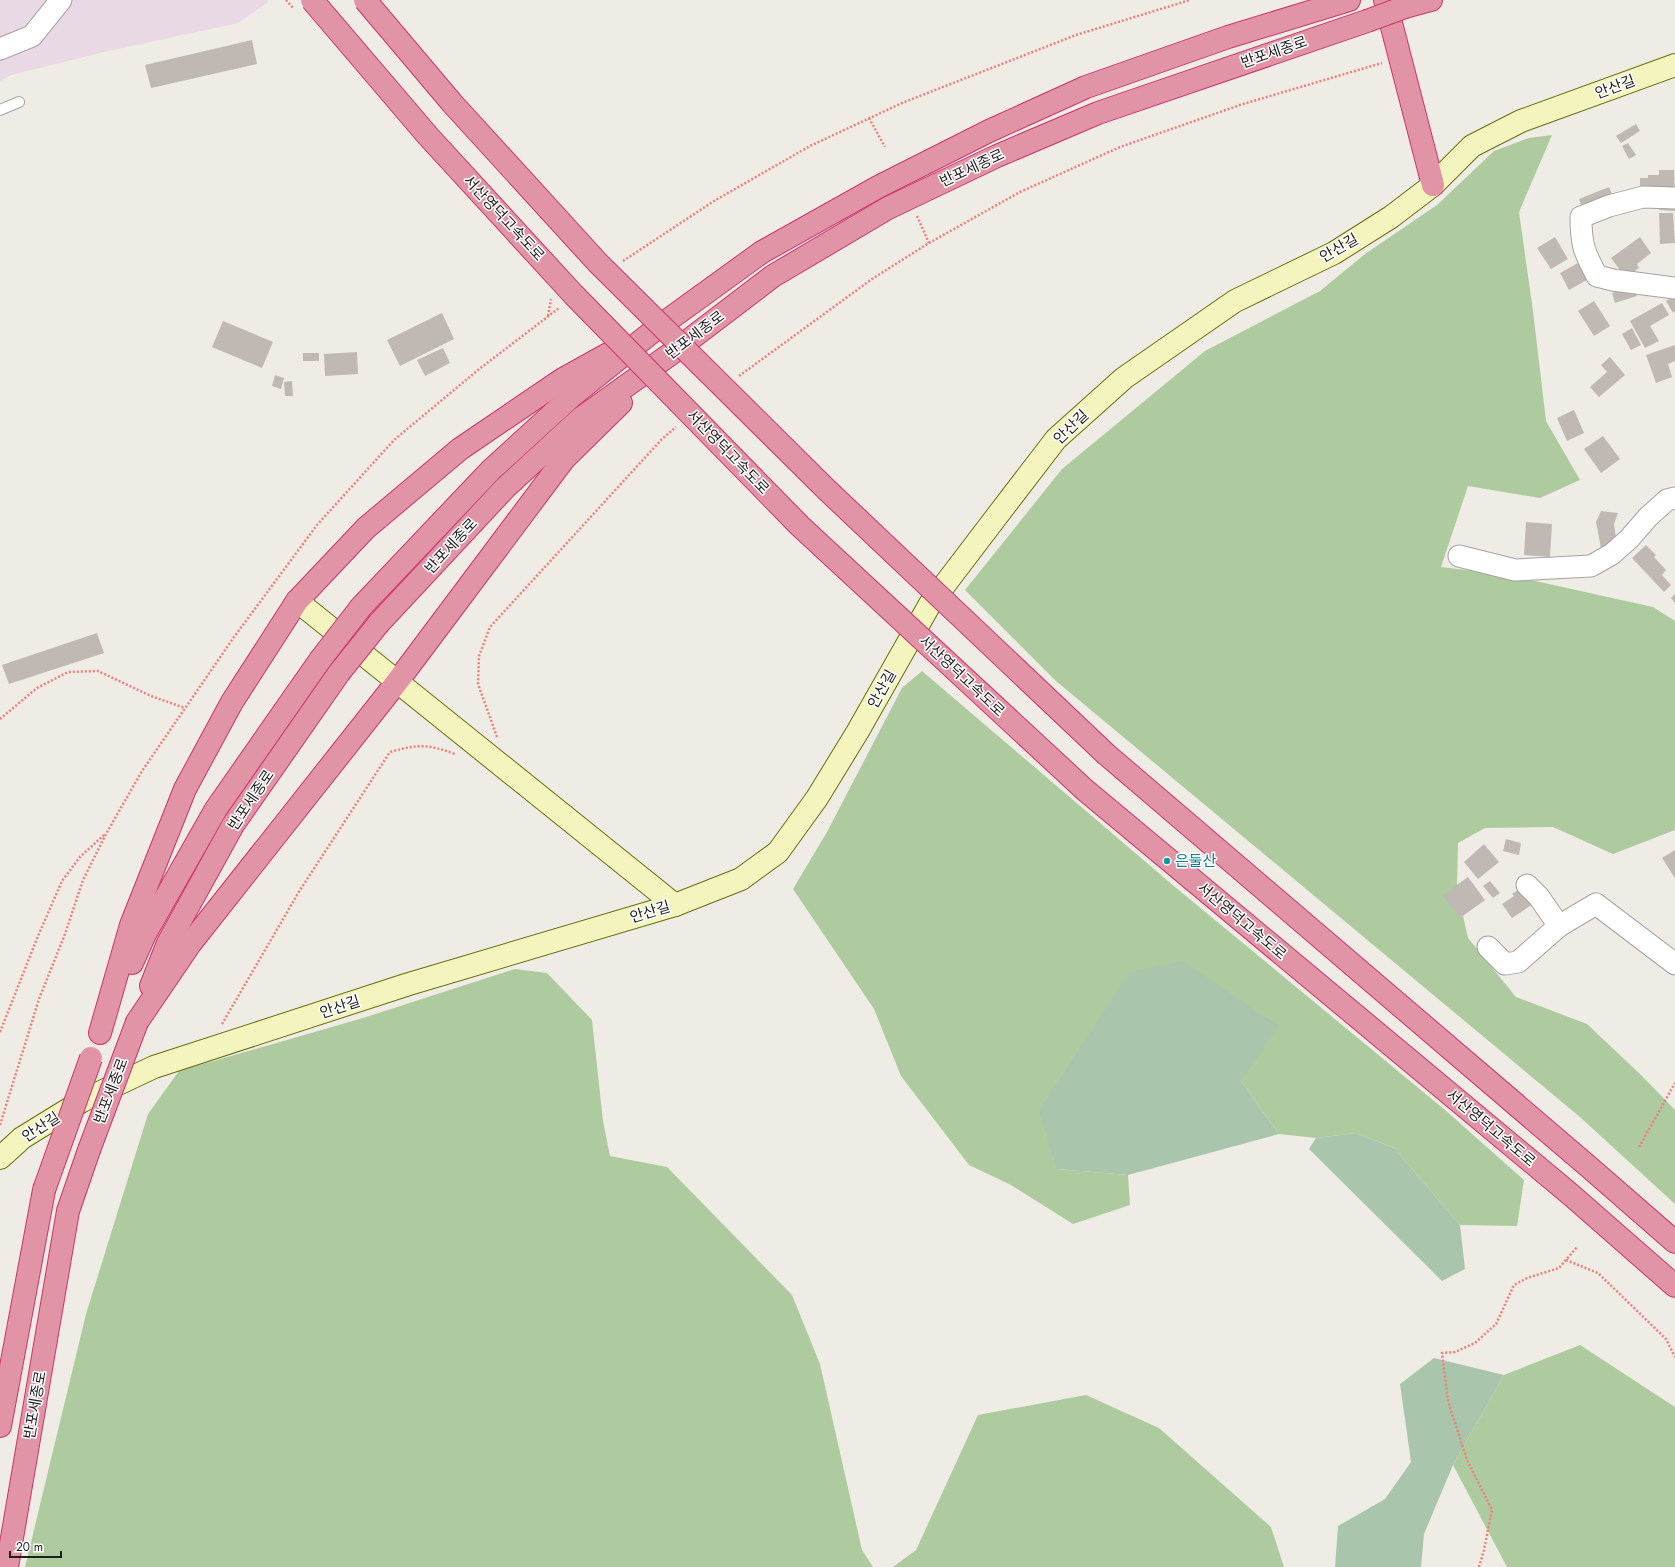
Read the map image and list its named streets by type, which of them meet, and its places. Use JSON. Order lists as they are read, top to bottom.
{
  "streets": {
    "highway": ["반포세종로", "서산영덕고속도로"],
    "street": ["안산길"]
  },
  "places": ["은둘산"],
  "scale_bar": "20 m"
}
